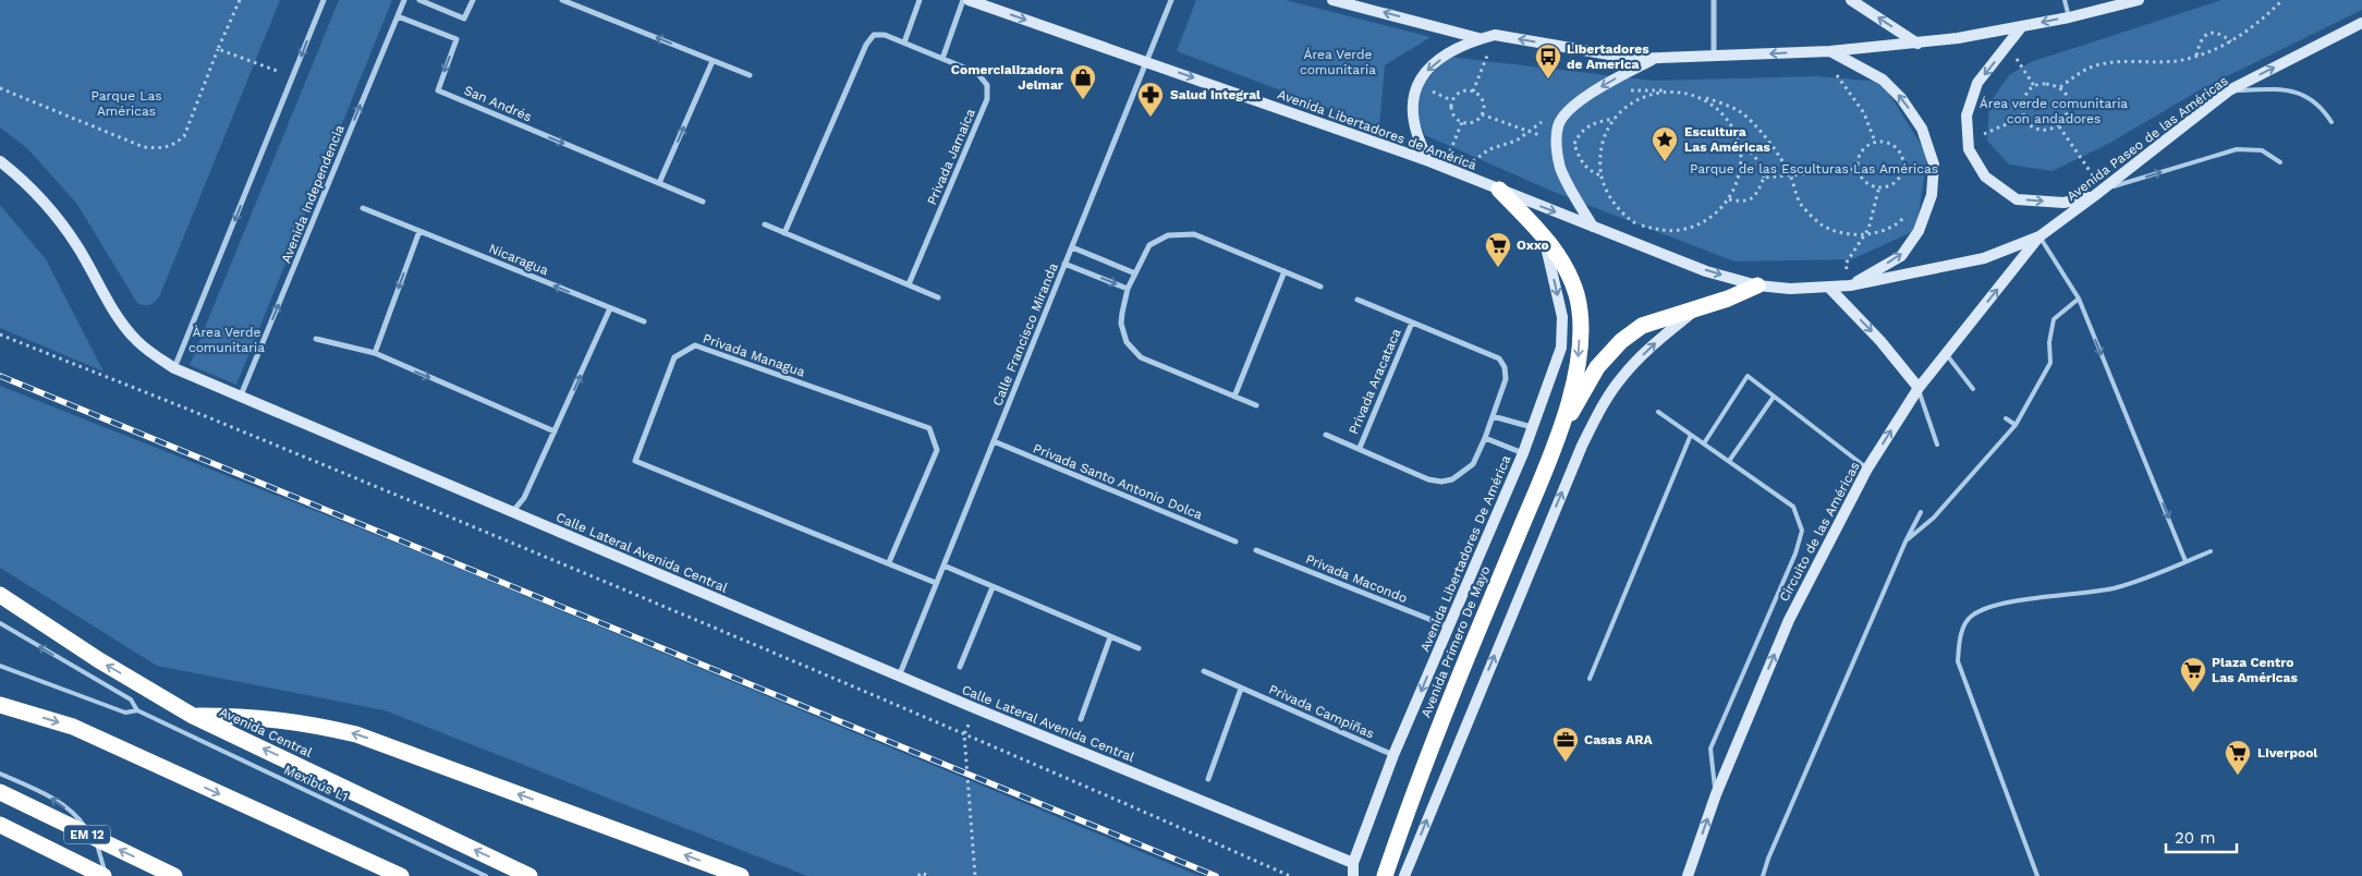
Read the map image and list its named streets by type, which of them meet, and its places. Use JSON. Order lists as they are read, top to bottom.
{
  "streets": {
    "highway": ["Avenida Primero De Mayo", "Avenida Central", "EM 12"],
    "main road": [
      "Avenida Libertadores de América",
      "Avenida Paseo de las Américas",
      "Circuito de las Américas",
      "Calle Lateral Avenida Central",
      "Avenida Libertadores De América"
    ],
    "street": [
      "San Andrés",
      "Privada Jamaica",
      "Avenida Independencia",
      "Nicaragua",
      "Calle Francisco Miranda",
      "Privada Managua",
      "Privada Aracataca",
      "Privada Santo Antonio Dolca",
      "Privada Macondo",
      "Privada Campiñas"
    ],
    "lane": ["Mexibús L1"]
  },
  "crossings": [
    ["San Andrés", "Avenida Independencia"],
    ["Avenida Libertadores de América", "Calle Francisco Miranda"],
    ["Avenida Libertadores de América", "Avenida Primero De Mayo"],
    ["Avenida Paseo de las Américas", "Circuito de las Américas"],
    ["Avenida Independencia", "Calle Lateral Avenida Central"],
    ["Calle Francisco Miranda", "Privada Managua"],
    ["Calle Francisco Miranda", "Privada Santo Antonio Dolca"],
    ["Calle Francisco Miranda", "Calle Lateral Avenida Central"],
    ["Calle Lateral Avenida Central", "Avenida Libertadores De América"],
    ["Avenida Libertadores De América", "Privada Macondo"],
    ["Avenida Libertadores De América", "Avenida Primero De Mayo"],
    ["Avenida Libertadores De América", "Privada Campiñas"]
  ],
  "one_way": [
    "San Andrés",
    "Avenida Libertadores de América",
    "Avenida Paseo de las Américas",
    "Avenida Independencia",
    "Nicaragua",
    "Circuito de las Américas"
  ],
  "parks": [
    "Área Verde comunitaria",
    "Parque Las Américas",
    "Área verde comunitaria con andadores",
    "Parque de las Esculturas Las Américas",
    "Àrea Verde comunitaria"
  ],
  "places": {
    "bus stop": ["Libertadores de America"],
    "shop": ["Comercializadora Jelmar"],
    "pharmacy": ["Salud Integral"],
    "place": ["Escultura Las Américas"],
    "supermarket": ["Oxxo", "Plaza Centro Las Américas", "Liverpool"],
    "office": ["Casas ARA"]
  },
  "scale_bar": "20 m"
}
